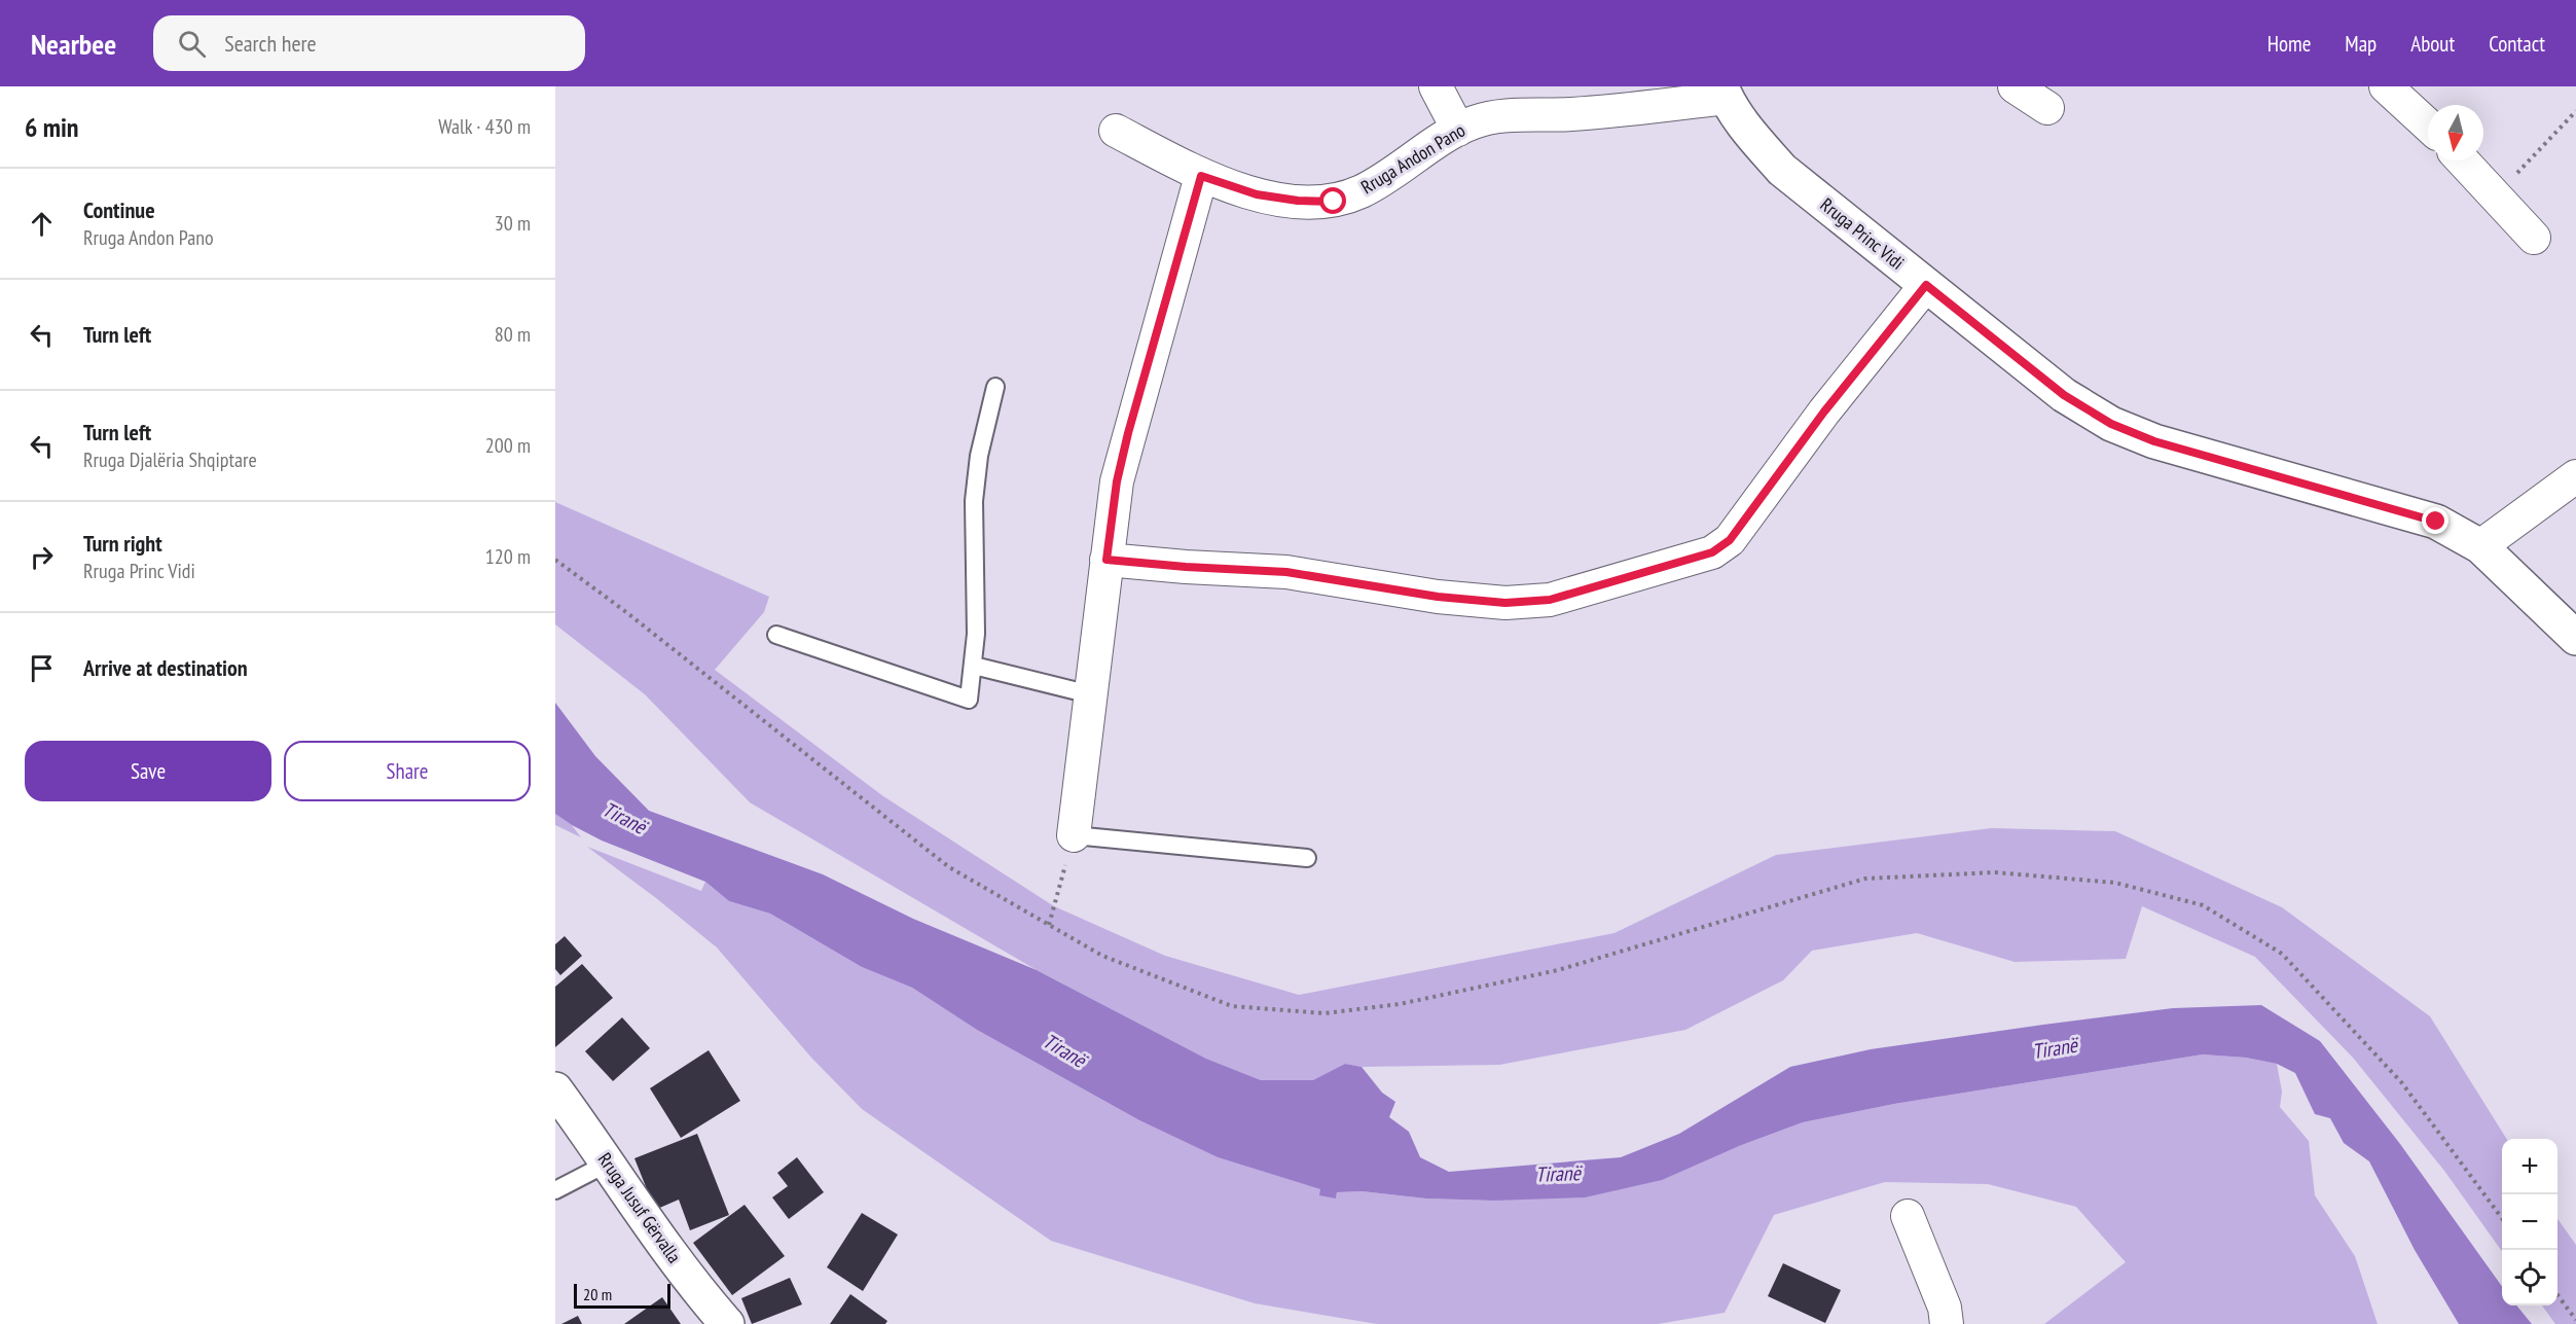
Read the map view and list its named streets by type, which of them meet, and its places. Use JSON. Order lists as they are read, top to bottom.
{
  "streets": {
    "street": ["Rruga Andon Pano", "Rruga Princ Vidi", "Rruga Jusuf Gërvalla"]
  },
  "crossings": [
    ["Rruga Andon Pano", "Rruga Princ Vidi"]
  ],
  "water": ["Tiranë"],
  "scale_bar": "20 m",
  "north": "bottom",
  "page": {
    "header": "Nearbee",
    "search": "Search here",
    "nav": [
      "Home",
      "Map",
      "About",
      "Contact"
    ],
    "heading": ["6 min", "Walk · 430 m"],
    "list": [
      ["Continue", "Rruga Andon Pano", "30 m"],
      ["Turn left", "80 m"],
      ["Turn left", "Rruga Djalëria Shqiptare", "200 m"],
      ["Turn right", "Rruga Princ Vidi", "120 m"],
      "Arrive at destination"
    ],
    "buttons": ["Save", "Share"],
    "map_buttons": ["+", "−"],
    "scale": "20 m"
  }
}
